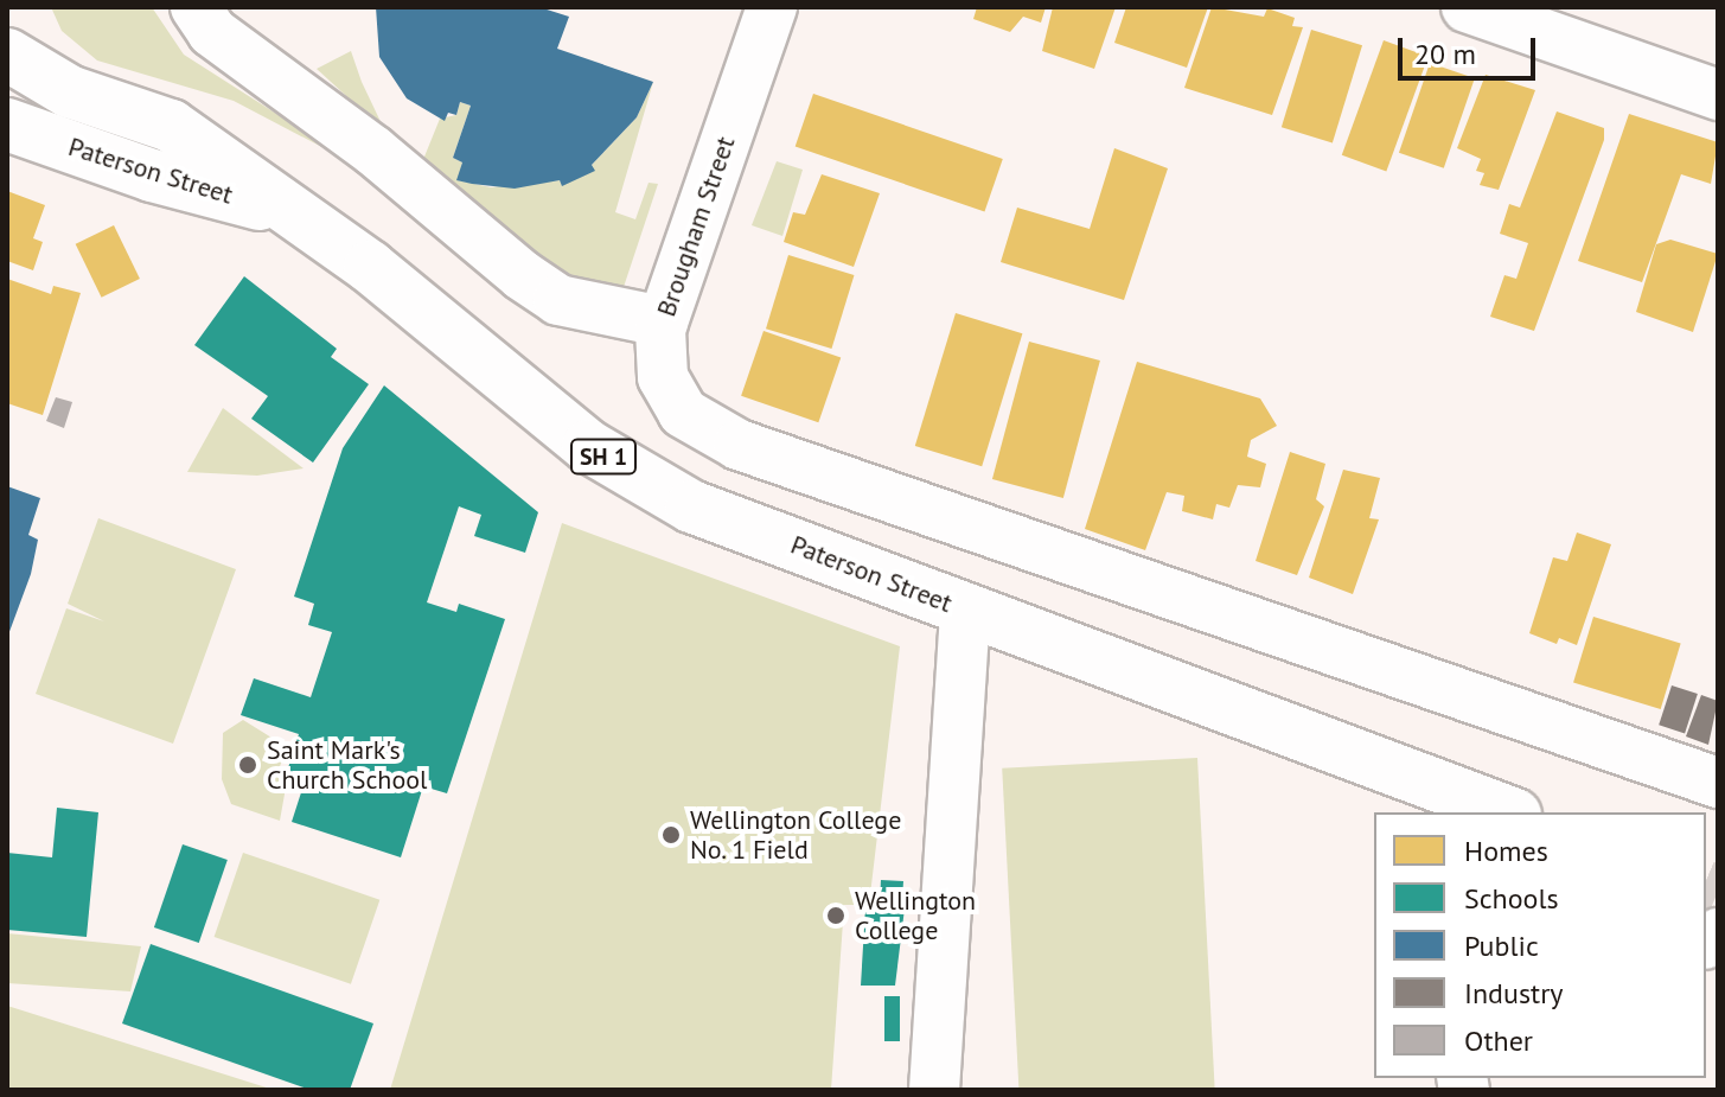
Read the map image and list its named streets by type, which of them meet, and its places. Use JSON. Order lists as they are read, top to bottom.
{
  "streets": {
    "highway": ["Paterson Street", "SH 1"],
    "street": ["Brougham Street"]
  },
  "places": ["Saint Mark's Church School", "Wellington College No. 1 Field", "Wellington College"],
  "legend": [
    "Homes",
    "Schools",
    "Public",
    "Industry",
    "Other"
  ],
  "scale_bar": "20 m"
}
